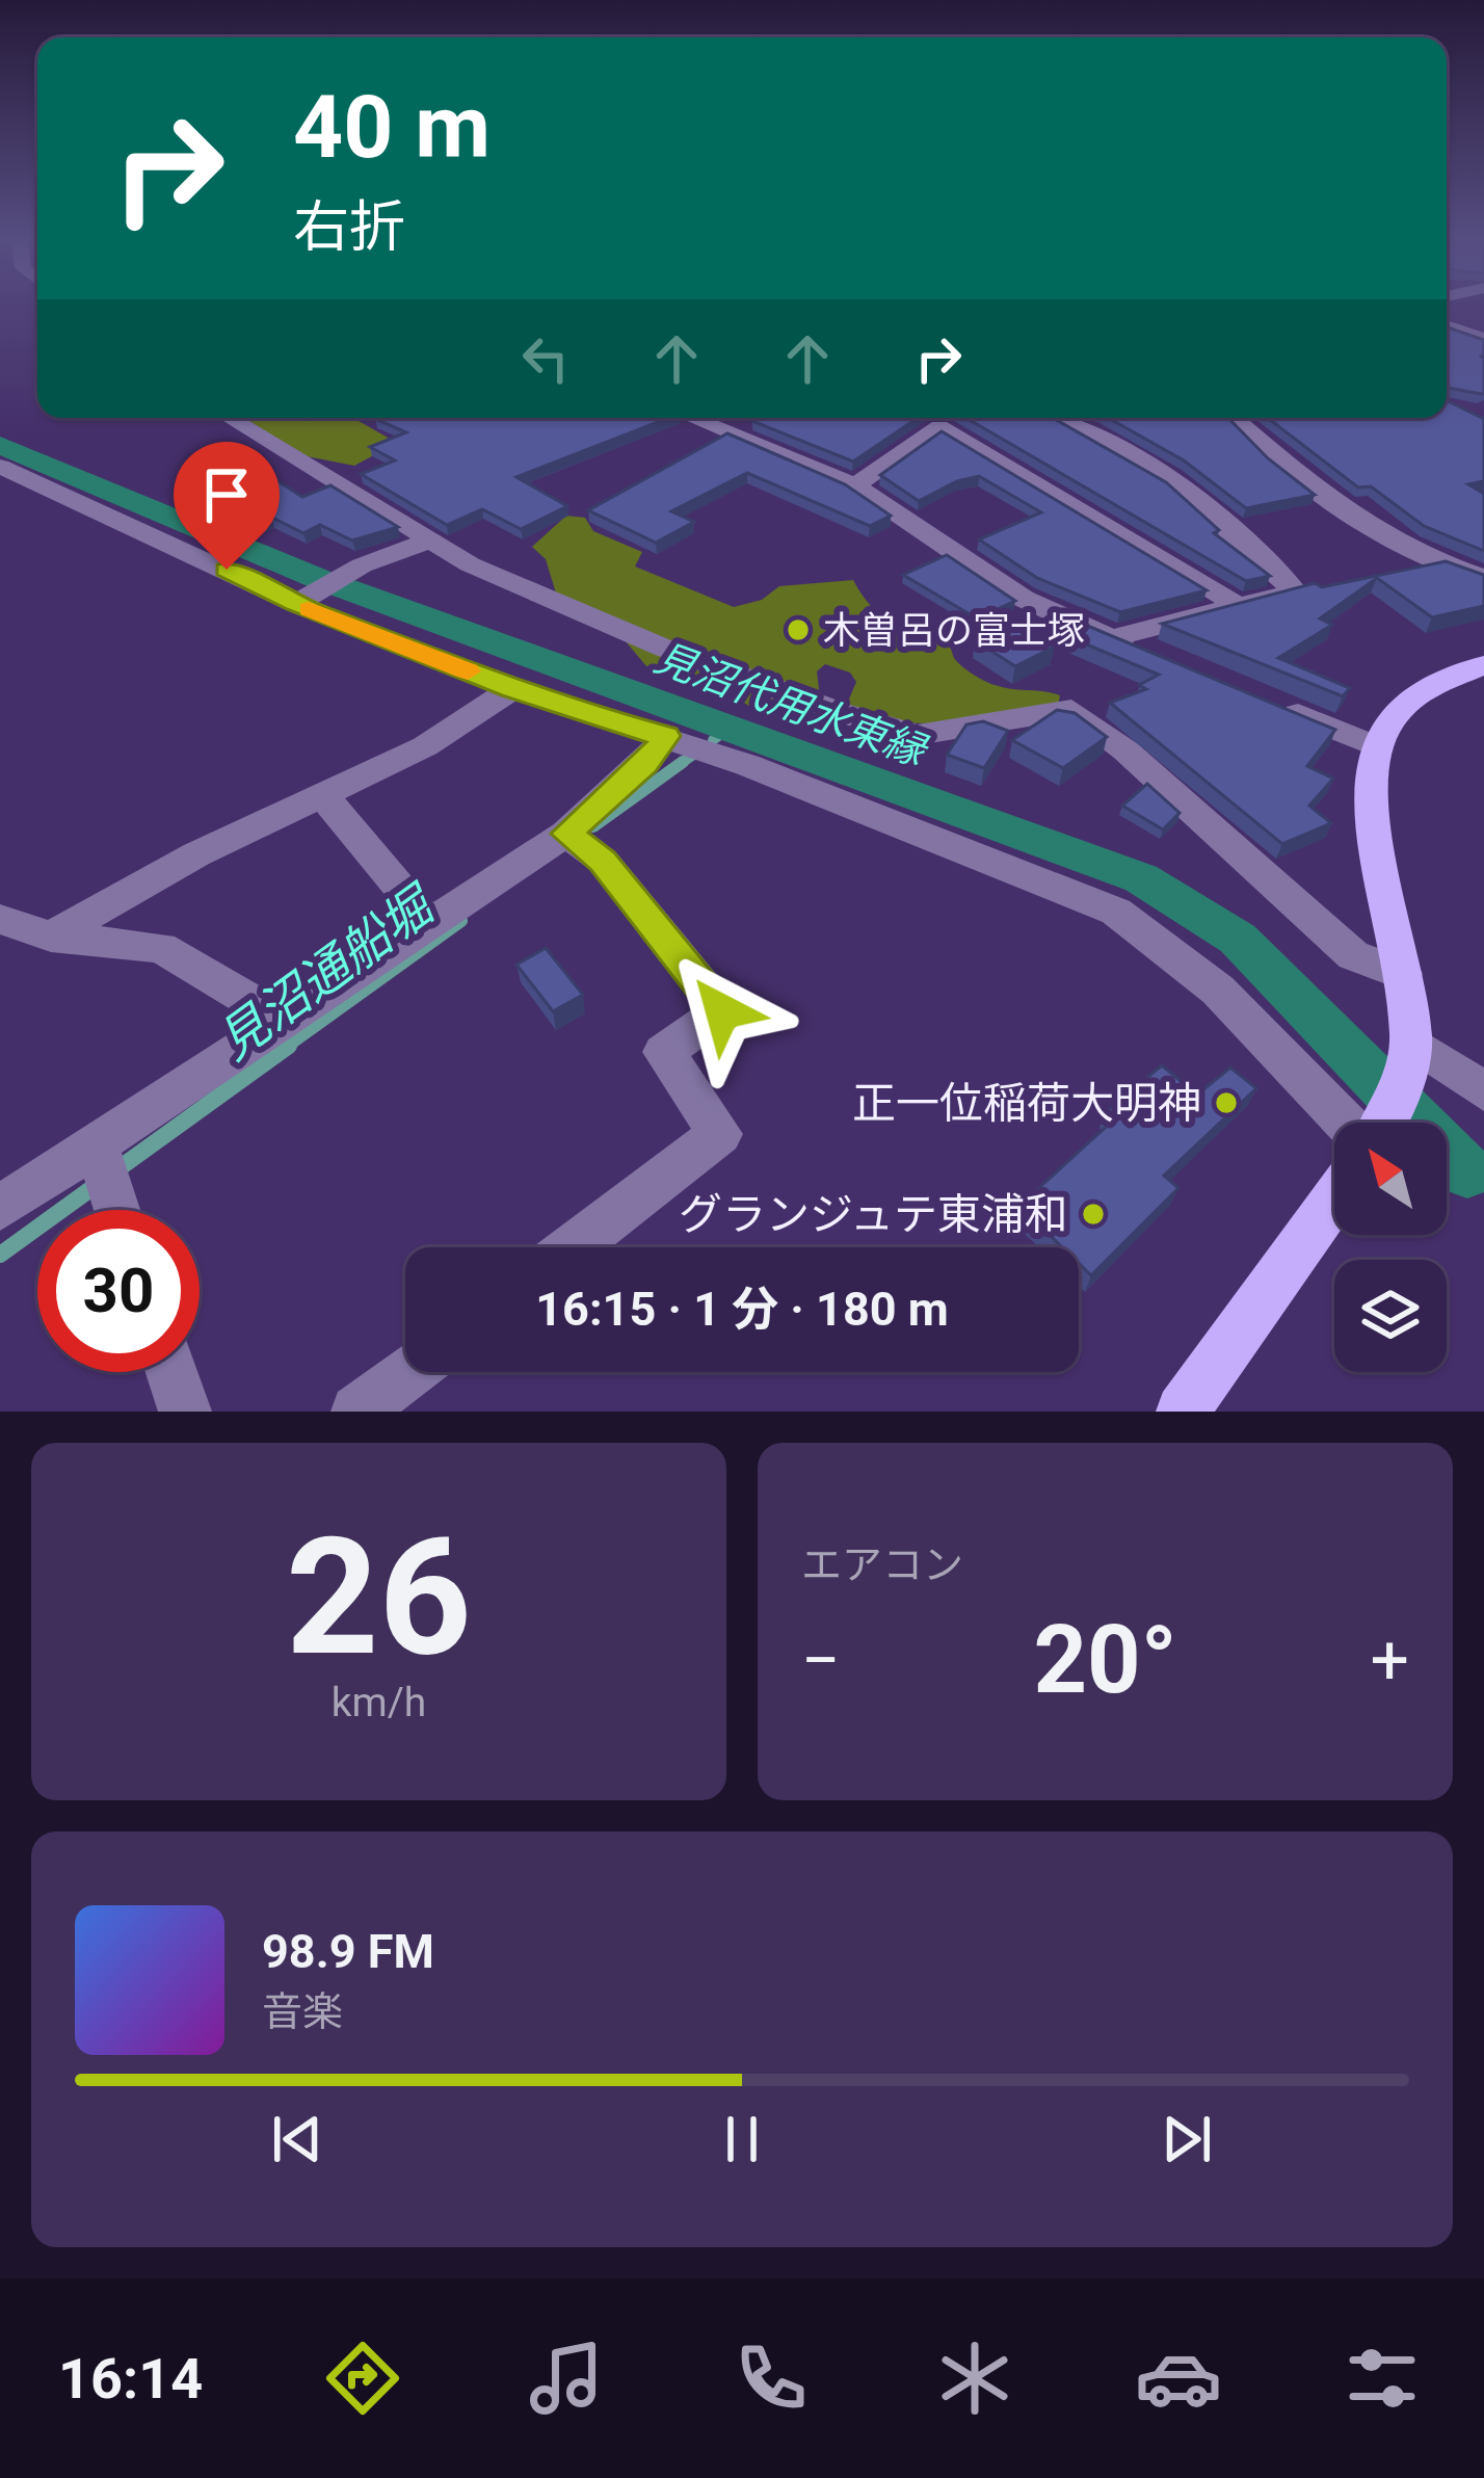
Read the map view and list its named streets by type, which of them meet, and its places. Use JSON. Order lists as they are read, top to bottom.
{
  "water": ["見沼代用水東縁", "見沼通船堀"],
  "places": ["木曽呂の富士塚", "正一位稲荷大明神", "グランジュテ東浦和"],
  "north": "top left",
  "page": {
    "turn": ["40 m", "右折"],
    "limit": "30",
    "trip": "16:15 · 1 分 · 180 m",
    "tile": [
      ["26", "km/h"],
      "エアコン"
    ],
    "heat": ["−", "20°", "+"],
    "song": ["98.9 FM", "音楽"],
    "tabs": "16:14"
  }
}
